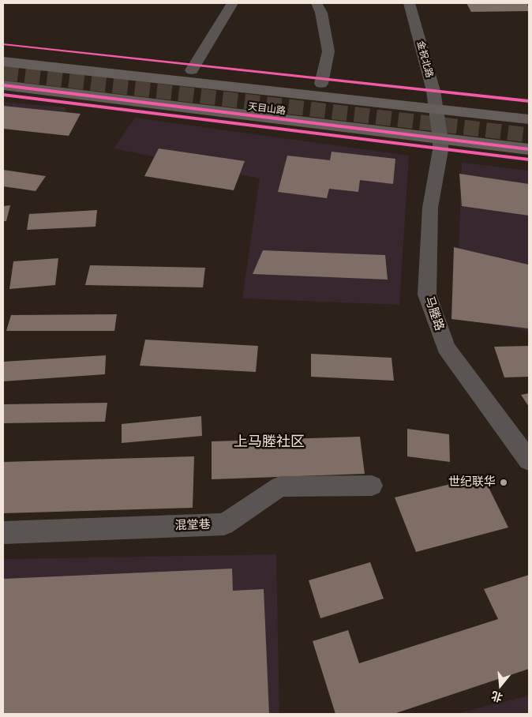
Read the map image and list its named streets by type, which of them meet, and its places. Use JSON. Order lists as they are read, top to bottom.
{
  "streets": {
    "main road": ["天目山路"],
    "street": ["金祝北路", "马塍路", "混堂巷"]
  },
  "crossings": [
    ["金祝北路", "天目山路"],
    ["金祝北路", "马塍路"],
    ["天目山路", "马塍路"]
  ],
  "districts": ["上马塍社区"],
  "places": ["世纪联华"],
  "north": "bottom"
}
